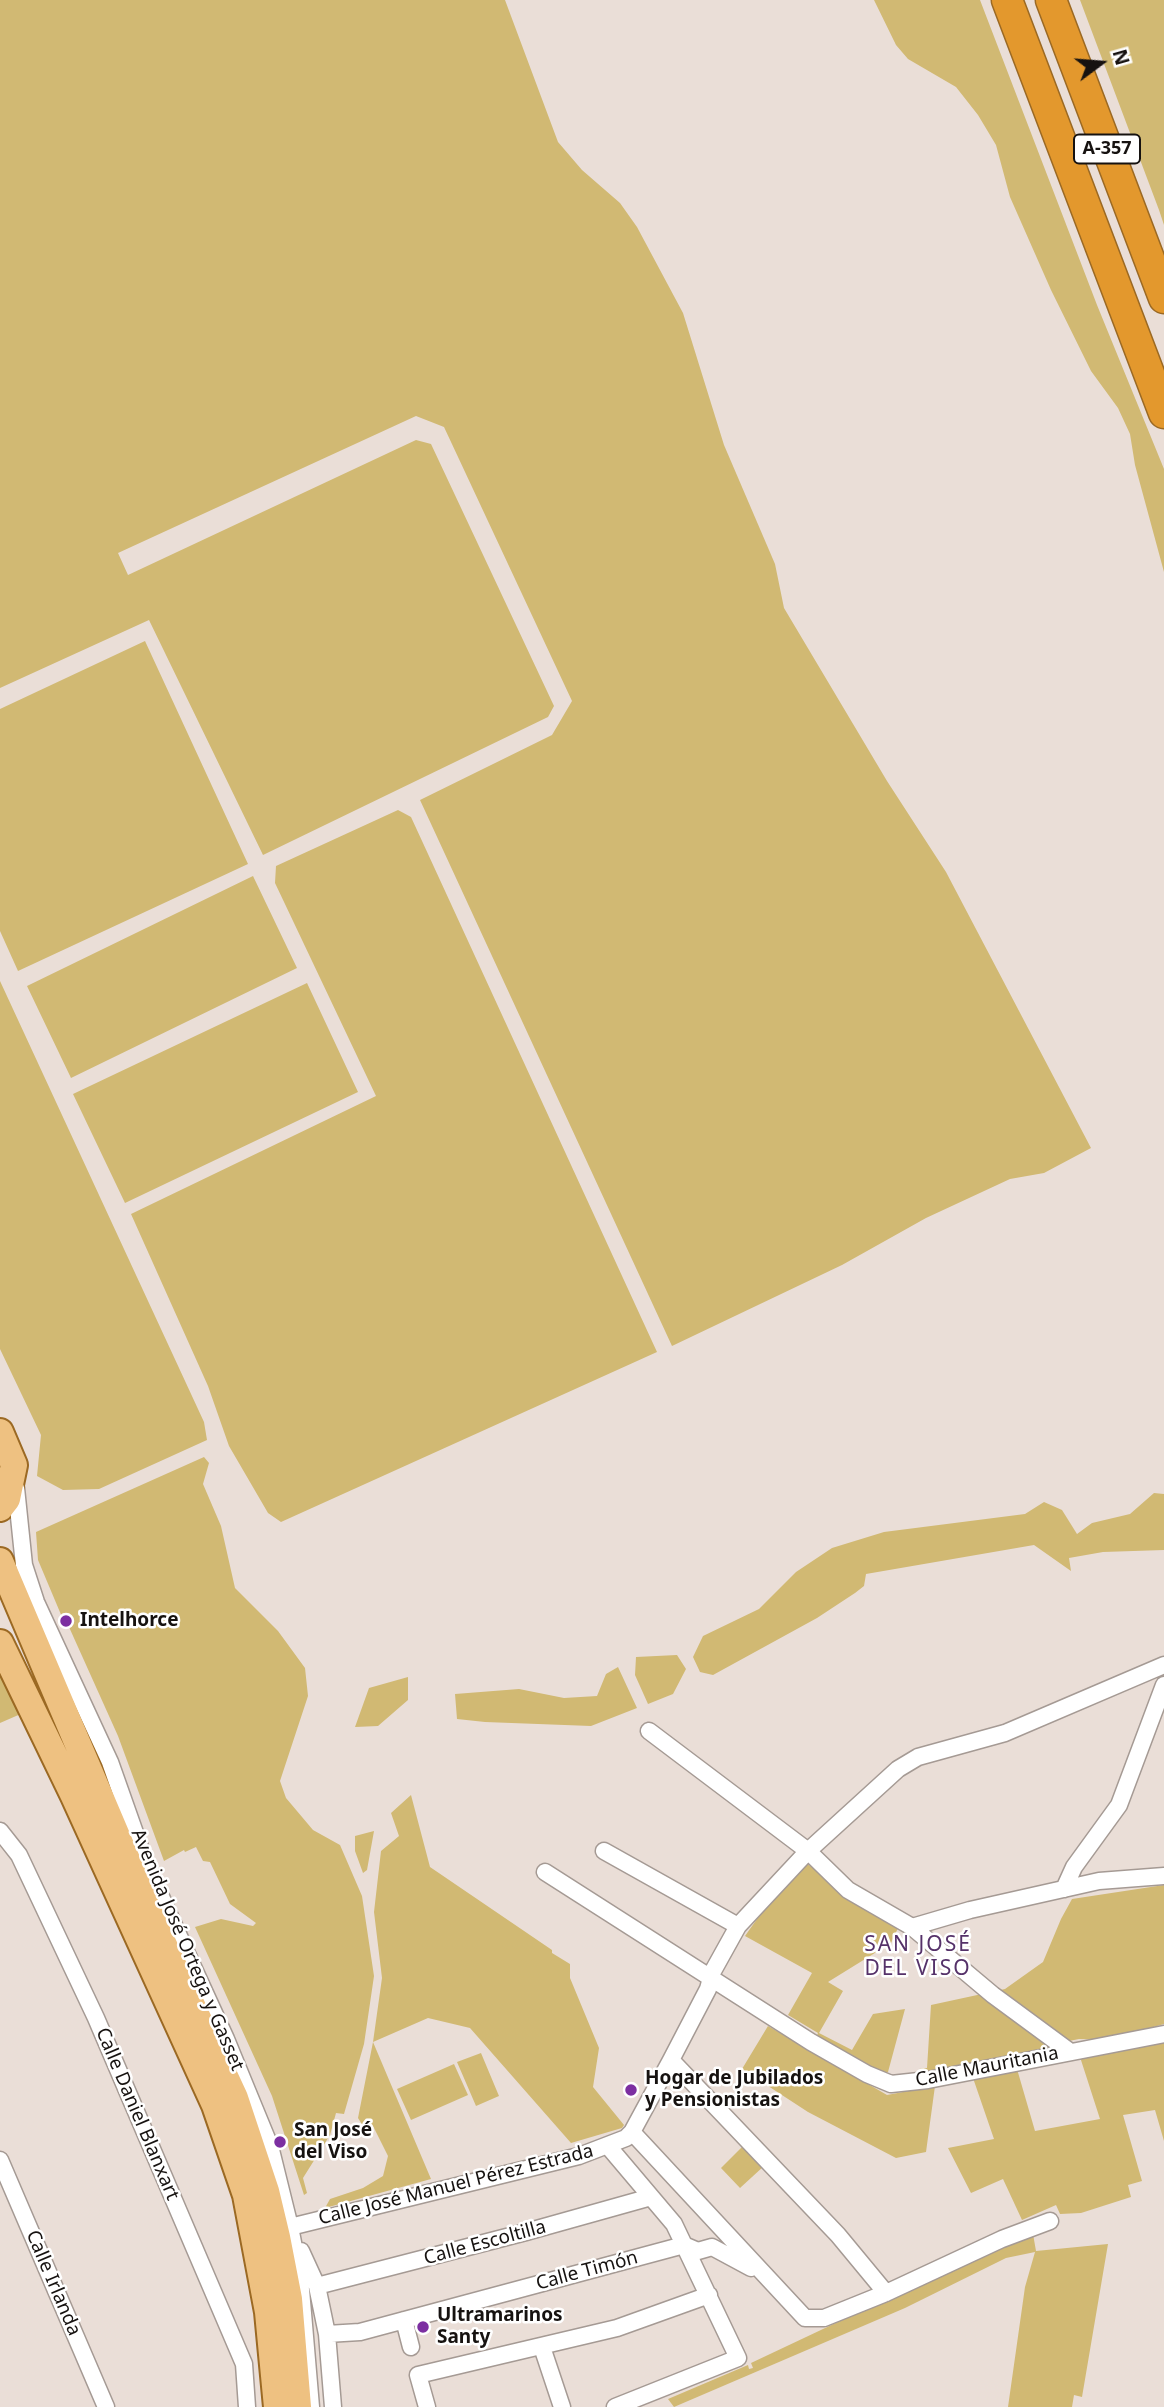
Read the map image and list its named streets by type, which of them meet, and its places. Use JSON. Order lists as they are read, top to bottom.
{
  "streets": {
    "highway": ["A-357"],
    "main road": ["Avenida José Ortega y Gasset"],
    "street": [
      "Calle Mauritania",
      "Calle Daniel Blanxart",
      "Calle José Manuel Pérez Estrada",
      "Calle Escoltilla",
      "Calle Timón",
      "Calle Irlanda"
    ]
  },
  "crossings": [
    ["Avenida José Ortega y Gasset", "Calle José Manuel Pérez Estrada"]
  ],
  "districts": ["SAN JOSÉ DEL VISO"],
  "places": [
    "Intelhorce",
    "Hogar de Jubilados y Pensionistas",
    "San José del Viso",
    "Ultramarinos Santy"
  ],
  "north": "right"
}
